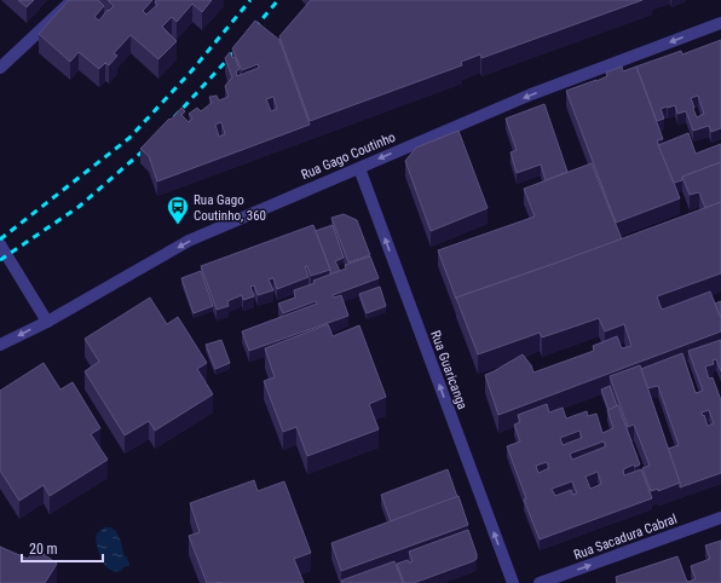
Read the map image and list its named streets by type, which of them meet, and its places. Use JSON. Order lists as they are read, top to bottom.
{
  "streets": {
    "street": ["Rua Gago Coutinho", "Rua Guaricanga", "Rua Sacadura Cabral"]
  },
  "crossings": [
    ["Rua Gago Coutinho", "Rua Guaricanga"]
  ],
  "one_way": ["Rua Gago Coutinho", "Rua Guaricanga", "Rua Sacadura Cabral"],
  "places": {
    "bus stop": ["Rua Gago Coutinho, 360"]
  },
  "scale_bar": "20 m"
}
